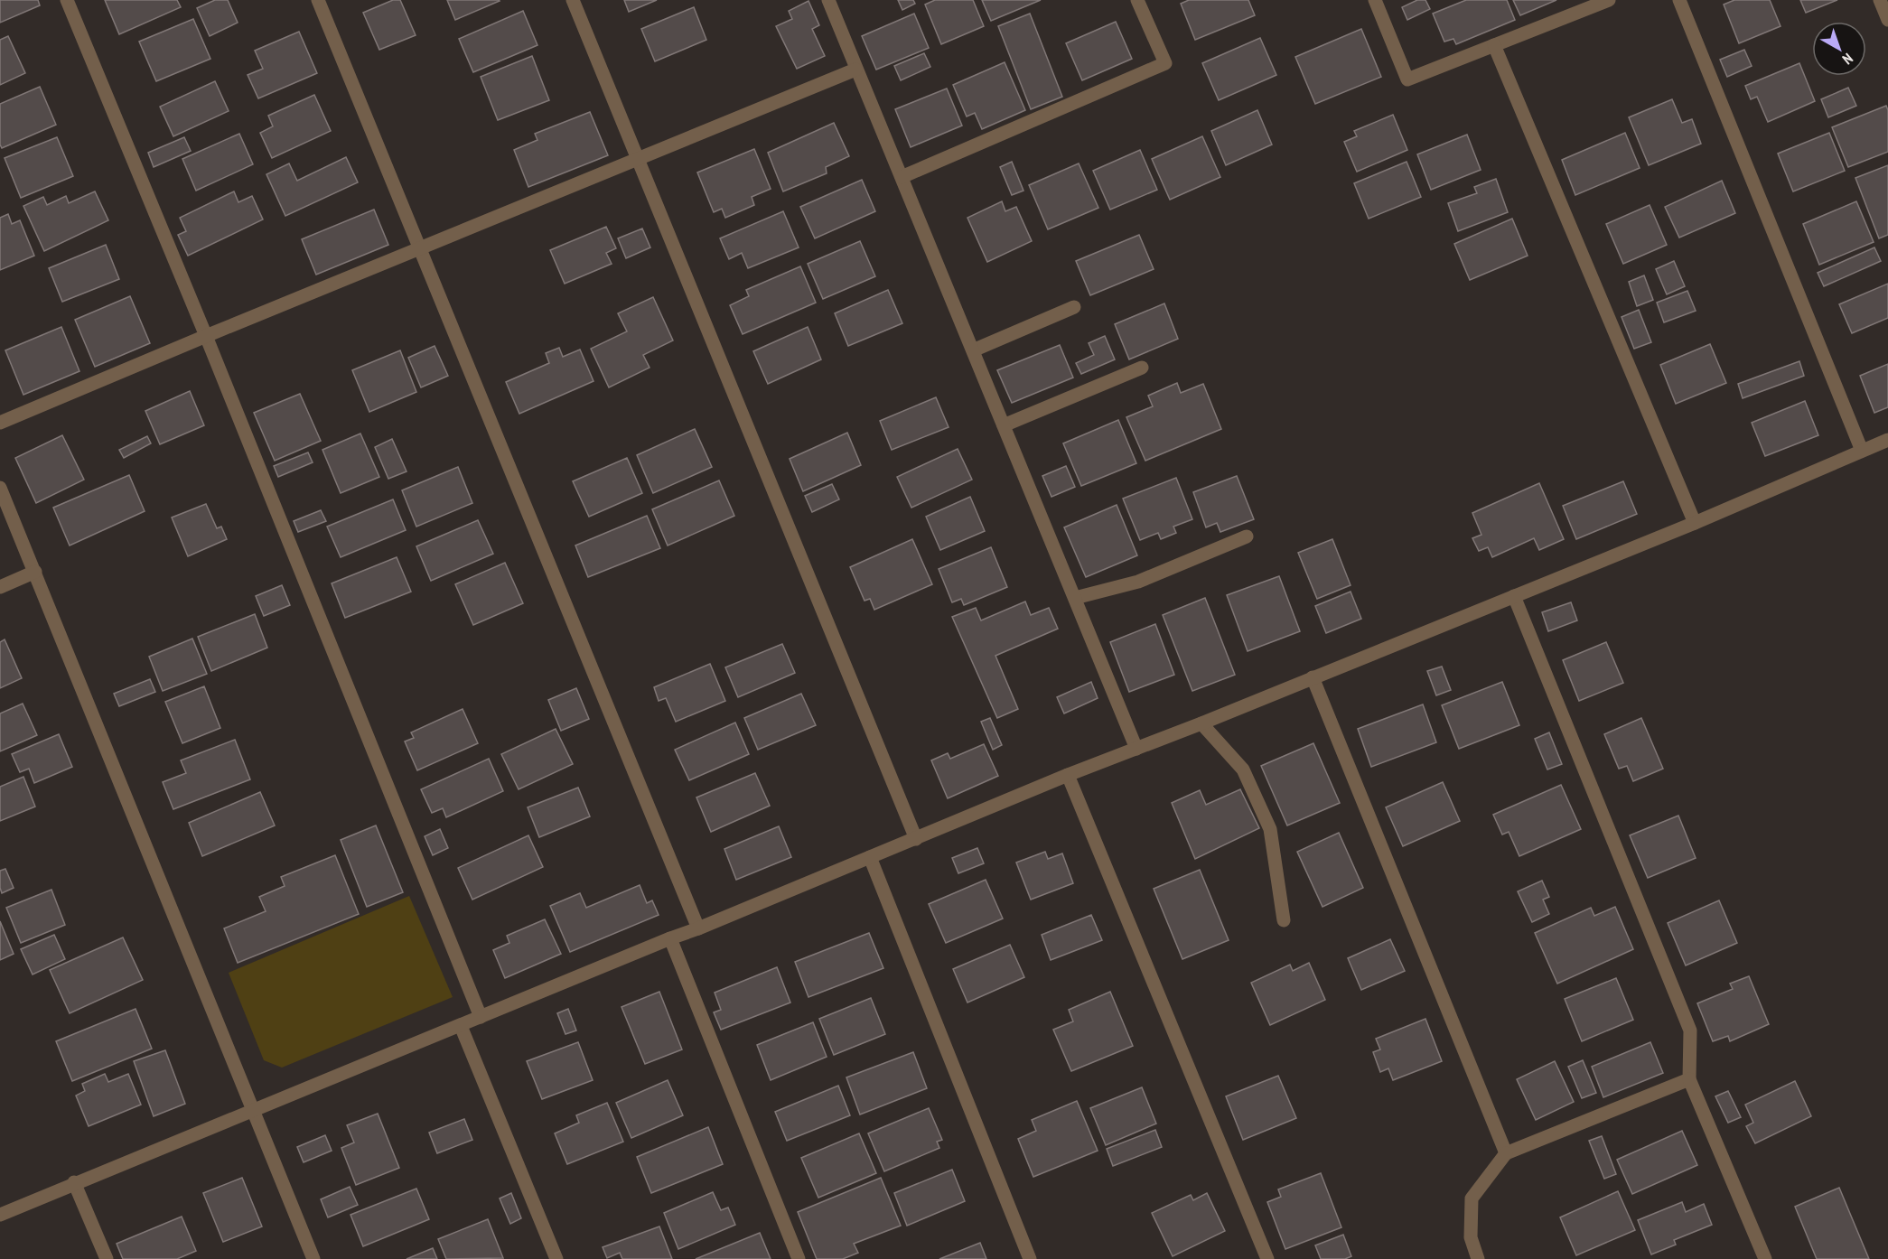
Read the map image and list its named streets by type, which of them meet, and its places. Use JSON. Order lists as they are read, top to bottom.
{
  "north": "bottom right"
}
